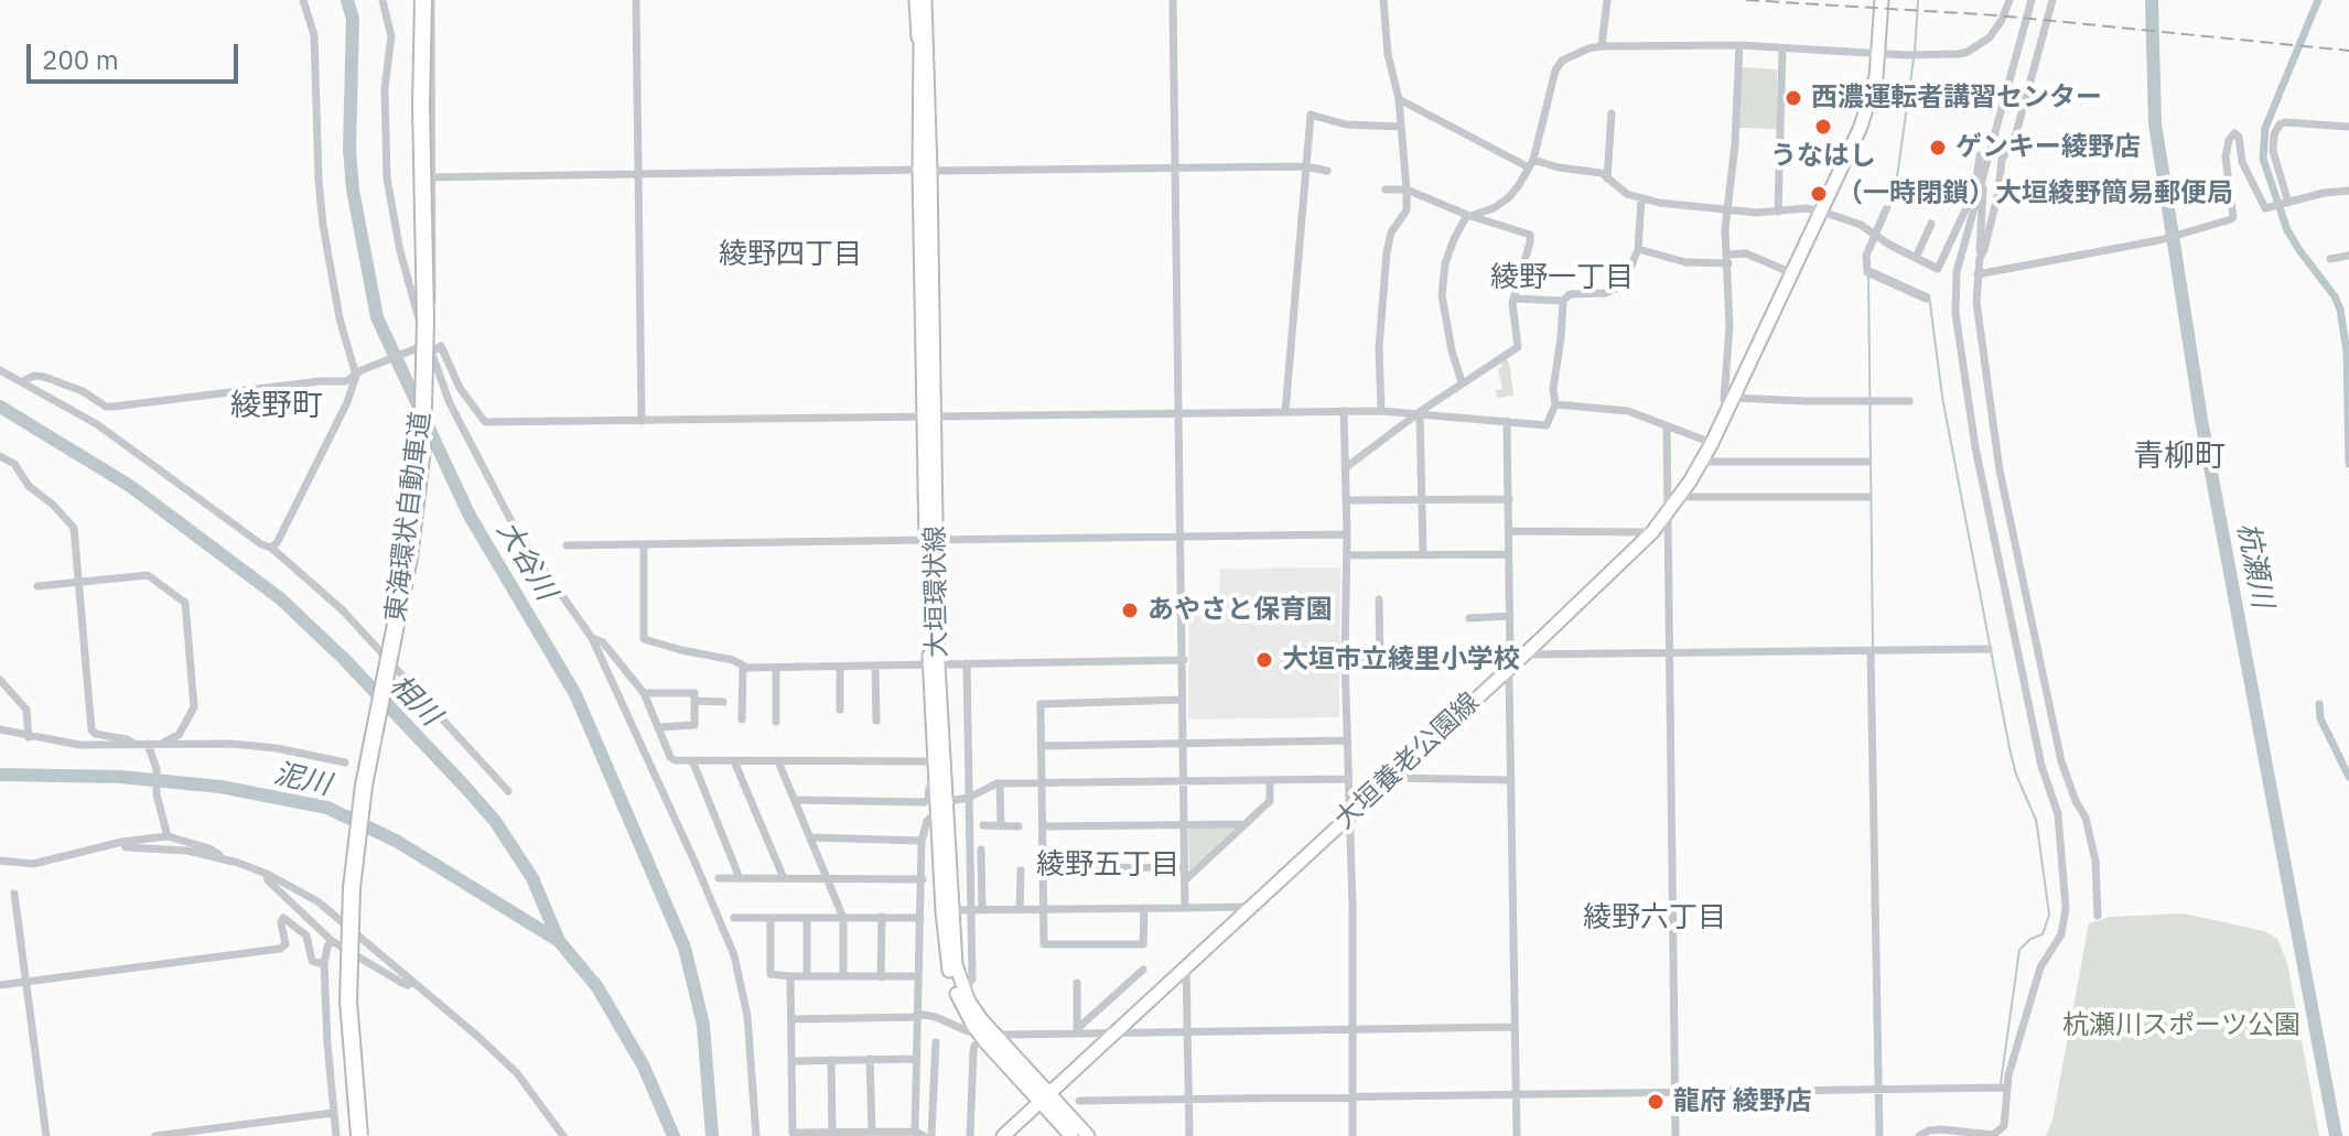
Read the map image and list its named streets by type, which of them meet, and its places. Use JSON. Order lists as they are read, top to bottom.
{
  "streets": {
    "highway": ["東海環状自動車道"],
    "main road": ["大垣環状線", "大垣養老公園線"]
  },
  "crossings": [
    ["大垣環状線", "大垣養老公園線"]
  ],
  "districts": [
    "綾野四丁目",
    "綾野一丁目",
    "綾野町",
    "青柳町",
    "綾野五丁目",
    "綾野六丁目"
  ],
  "water": [
    "大谷川",
    "杭瀬川",
    "相川",
    "泥川"
  ],
  "parks": ["杭瀬川スポーツ公園"],
  "places": [
    "西濃運転者講習センター",
    "うなはし",
    "ゲンキー綾野店",
    "（一時閉鎖）大垣綾野簡易郵便局",
    "あやさと保育園",
    "大垣市立綾里小学校",
    "龍府 綾野店"
  ],
  "scale_bar": "200 m"
}
